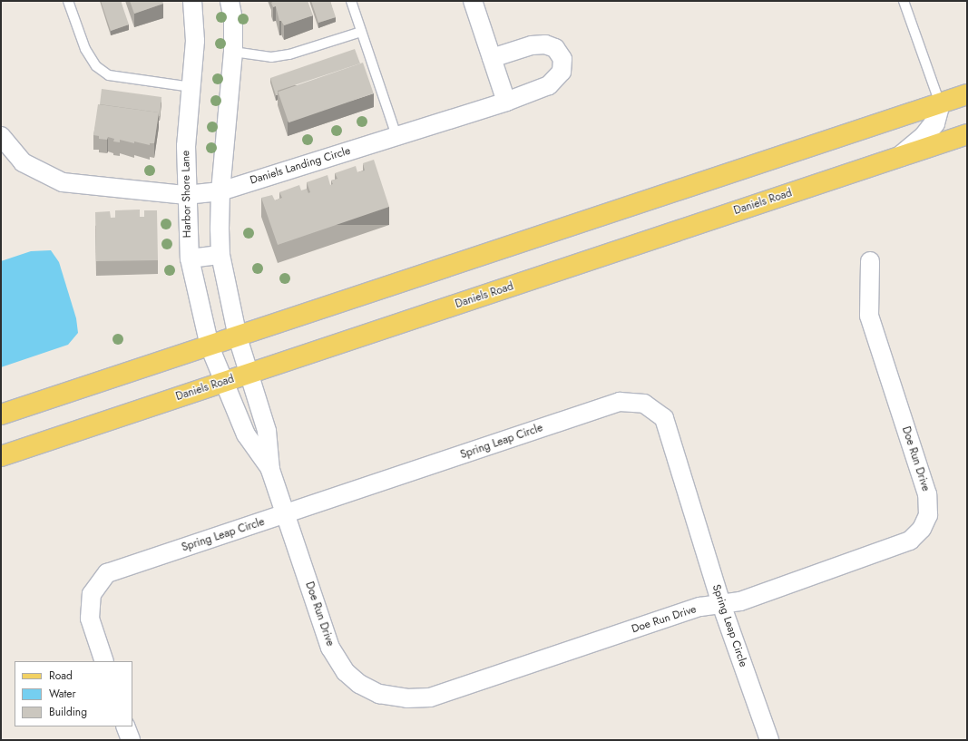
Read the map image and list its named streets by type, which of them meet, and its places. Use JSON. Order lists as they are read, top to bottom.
{
  "streets": {
    "main road": ["Daniels Road"],
    "street": [
      "Daniels Landing Circle",
      "Harbor Shore Lane",
      "Spring Leap Circle",
      "Doe Run Drive"
    ]
  },
  "crossings": [
    ["Daniels Landing Circle", "Harbor Shore Lane"],
    ["Harbor Shore Lane", "Daniels Road"],
    ["Harbor Shore Lane", "Doe Run Drive"],
    ["Daniels Road", "Doe Run Drive"],
    ["Spring Leap Circle", "Doe Run Drive"]
  ],
  "legend": ["Road", "Water", "Building"]
}
